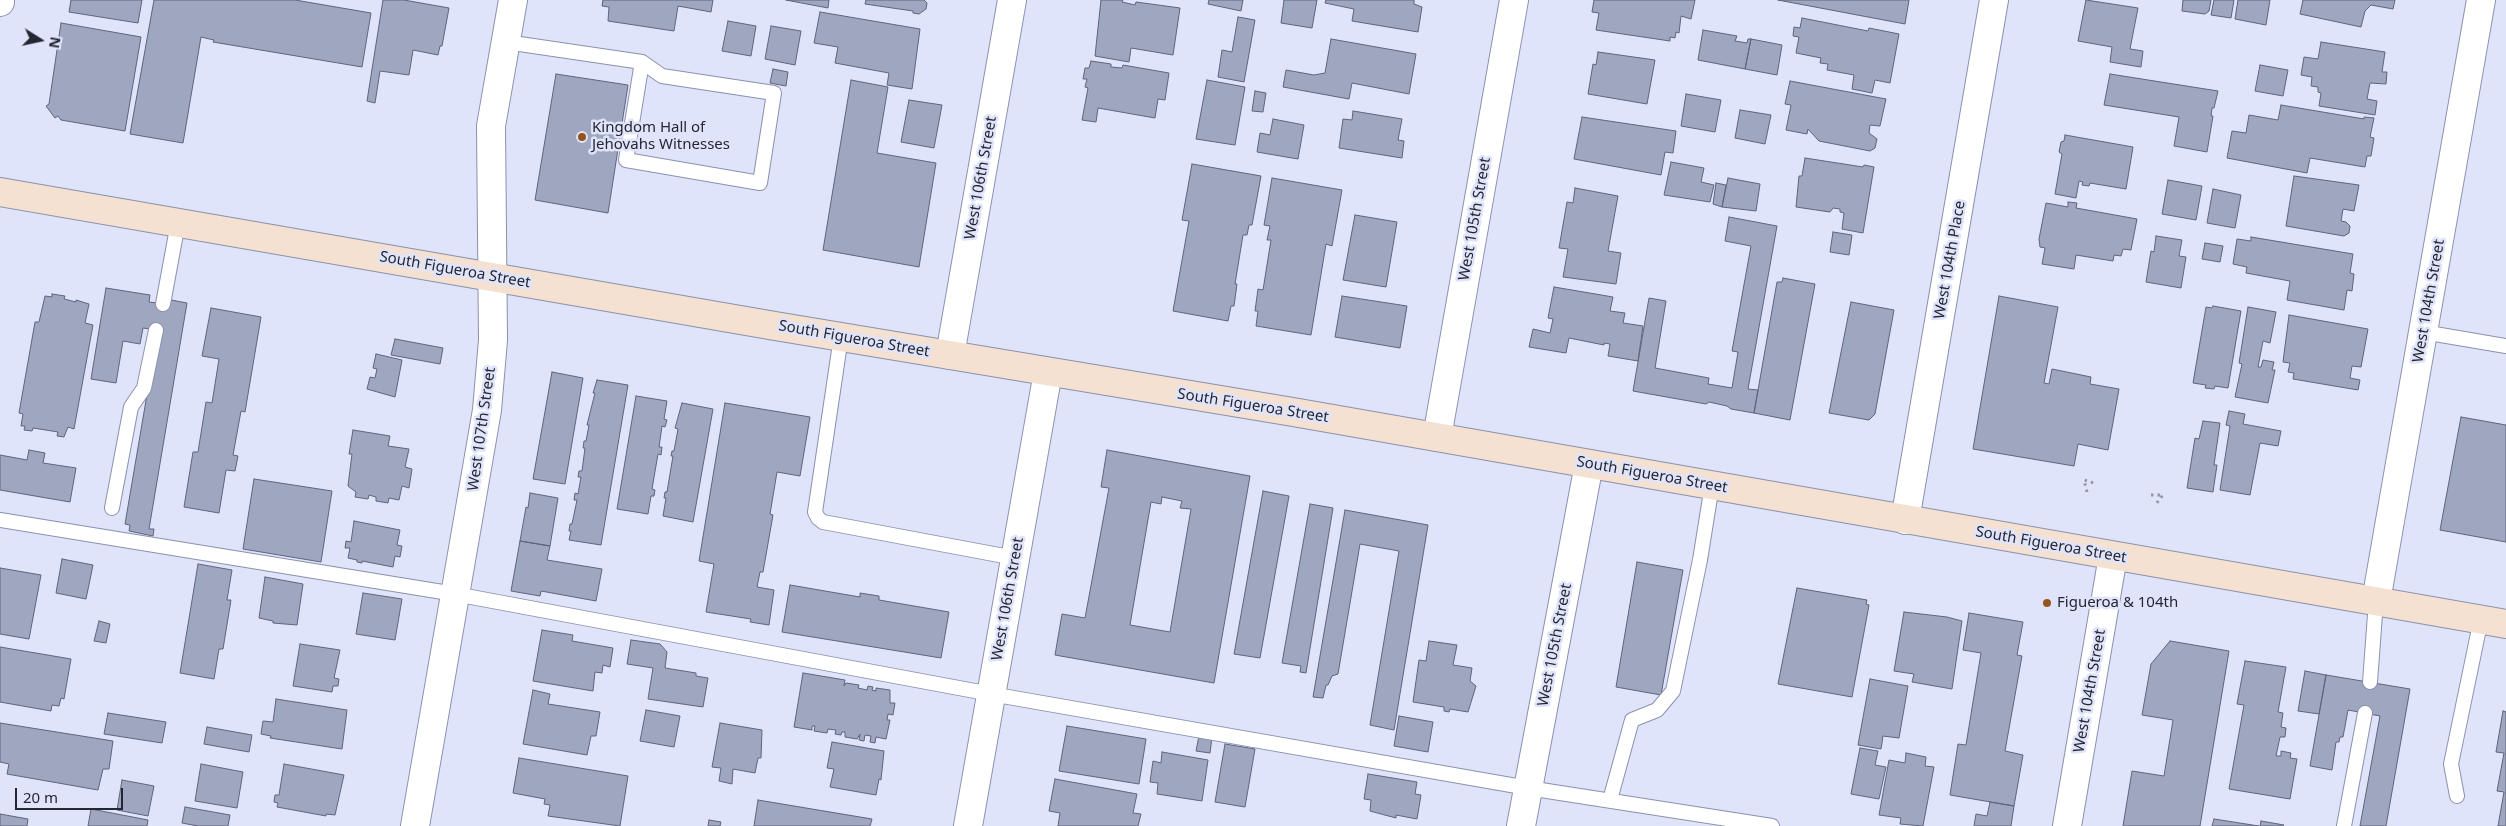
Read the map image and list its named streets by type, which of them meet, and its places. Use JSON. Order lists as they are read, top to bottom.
{
  "streets": {
    "main road": ["South Figueroa Street"],
    "street": [
      "West 106th Street",
      "West 105th Street",
      "West 104th Place",
      "West 104th Street",
      "West 107th Street"
    ]
  },
  "crossings": [
    ["West 106th Street", "South Figueroa Street"],
    ["West 105th Street", "South Figueroa Street"],
    ["West 104th Place", "South Figueroa Street"],
    ["South Figueroa Street", "West 104th Street"],
    ["South Figueroa Street", "West 107th Street"]
  ],
  "places": ["Kingdom Hall of Jehovahs Witnesses", "Figueroa & 104th"],
  "scale_bar": "20 m",
  "north": "right"
}
